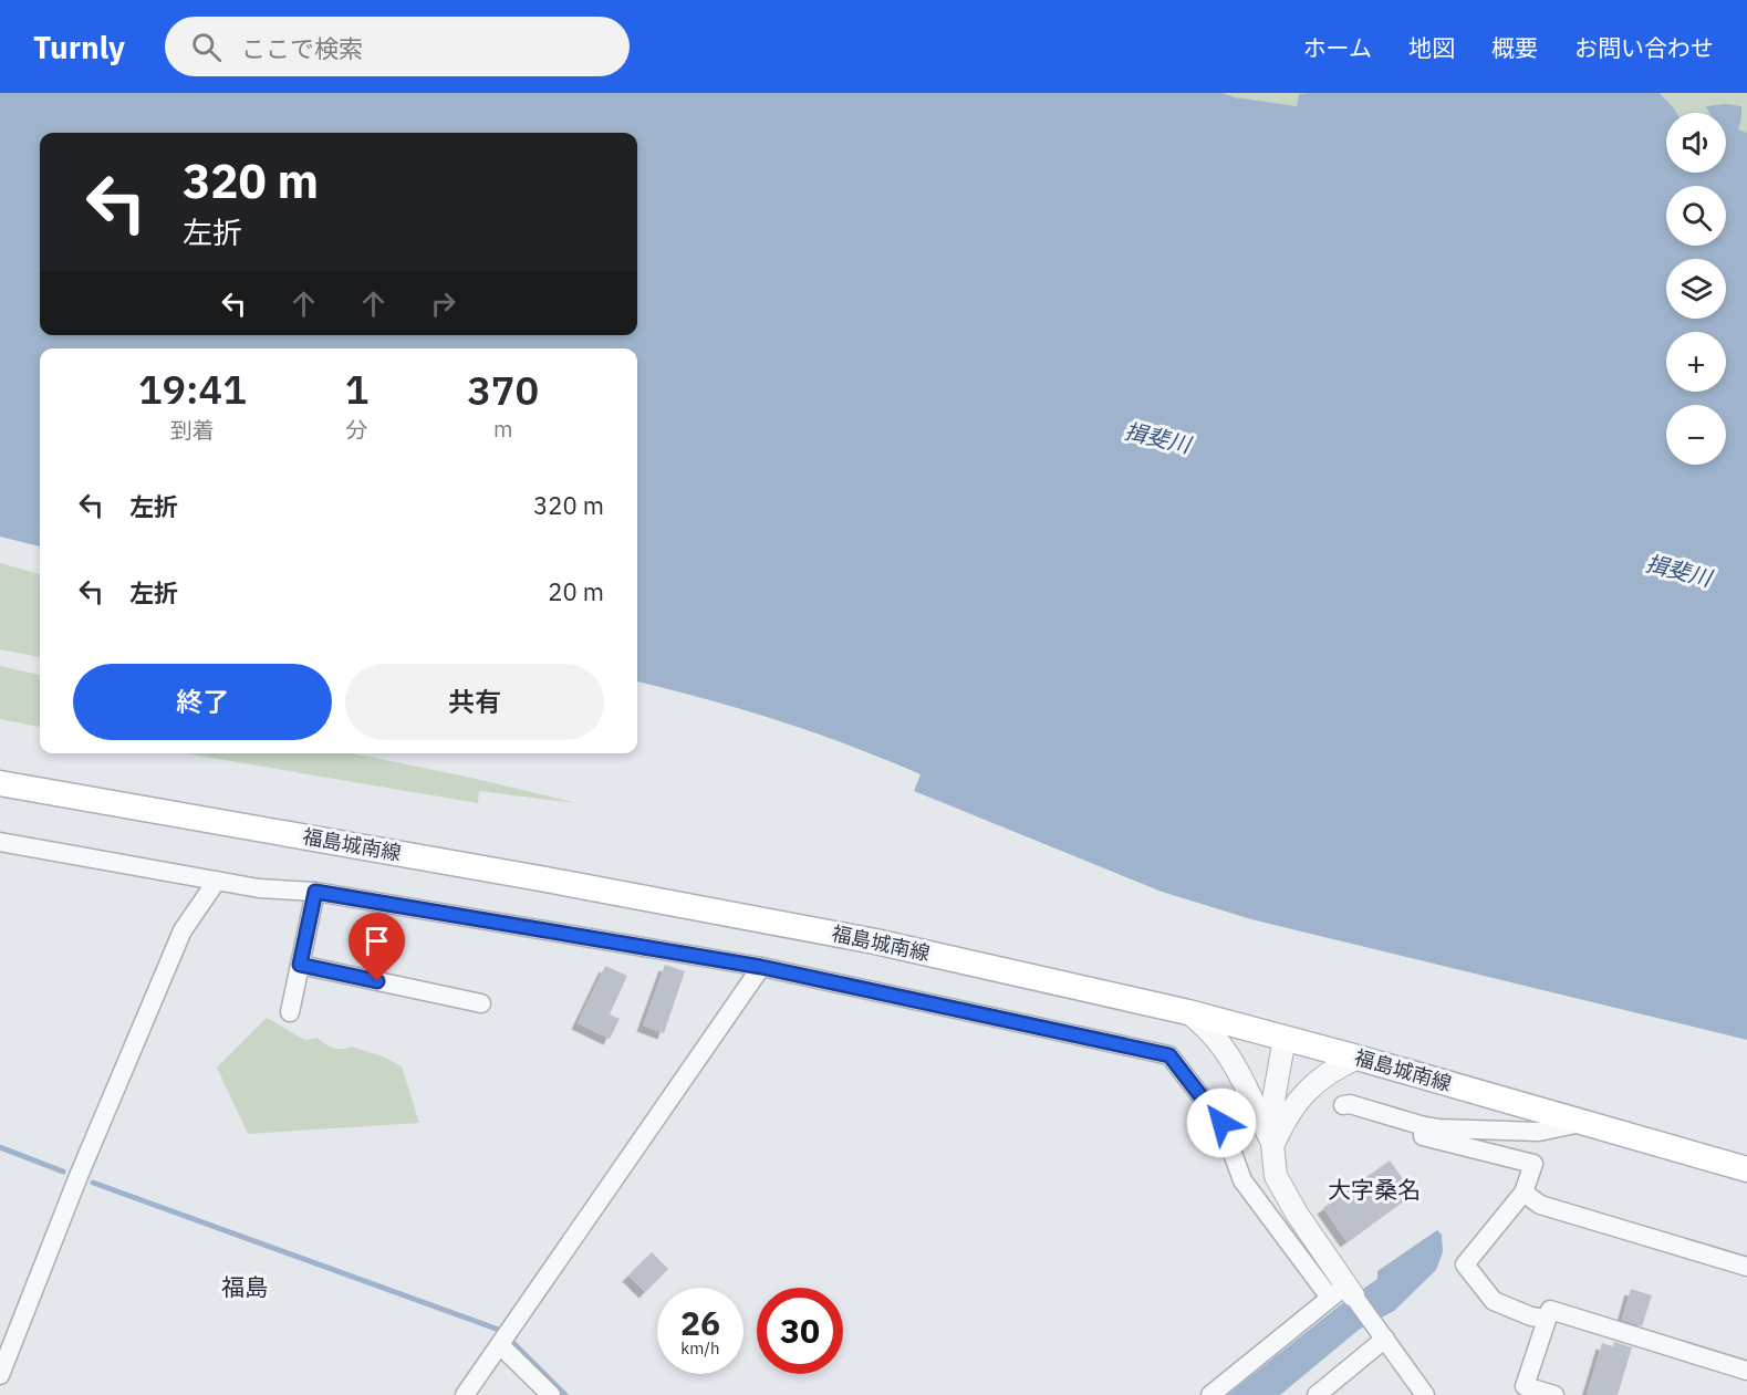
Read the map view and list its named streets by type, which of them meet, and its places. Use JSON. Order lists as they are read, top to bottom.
{
  "streets": {
    "main road": ["福島城南線"]
  },
  "districts": ["大字桑名", "福島"],
  "water": ["揖斐川"],
  "page": {
    "header": "Turnly",
    "search": "ここで検索",
    "nav": [
      "ホーム",
      "地図",
      "概要",
      "お問い合わせ"
    ],
    "map_buttons": ["+", "−"],
    "turn": ["320 m", "左折"],
    "eta": [
      "19:41",
      "到着",
      "1",
      "分",
      "370",
      "m"
    ],
    "list": [
      {
        "name": "左折",
        "value": "320 m"
      },
      {
        "name": "左折",
        "value": "20 m"
      }
    ],
    "buttons": ["終了", "共有"],
    "speed": "26 km/h",
    "limit": "30"
  }
}
